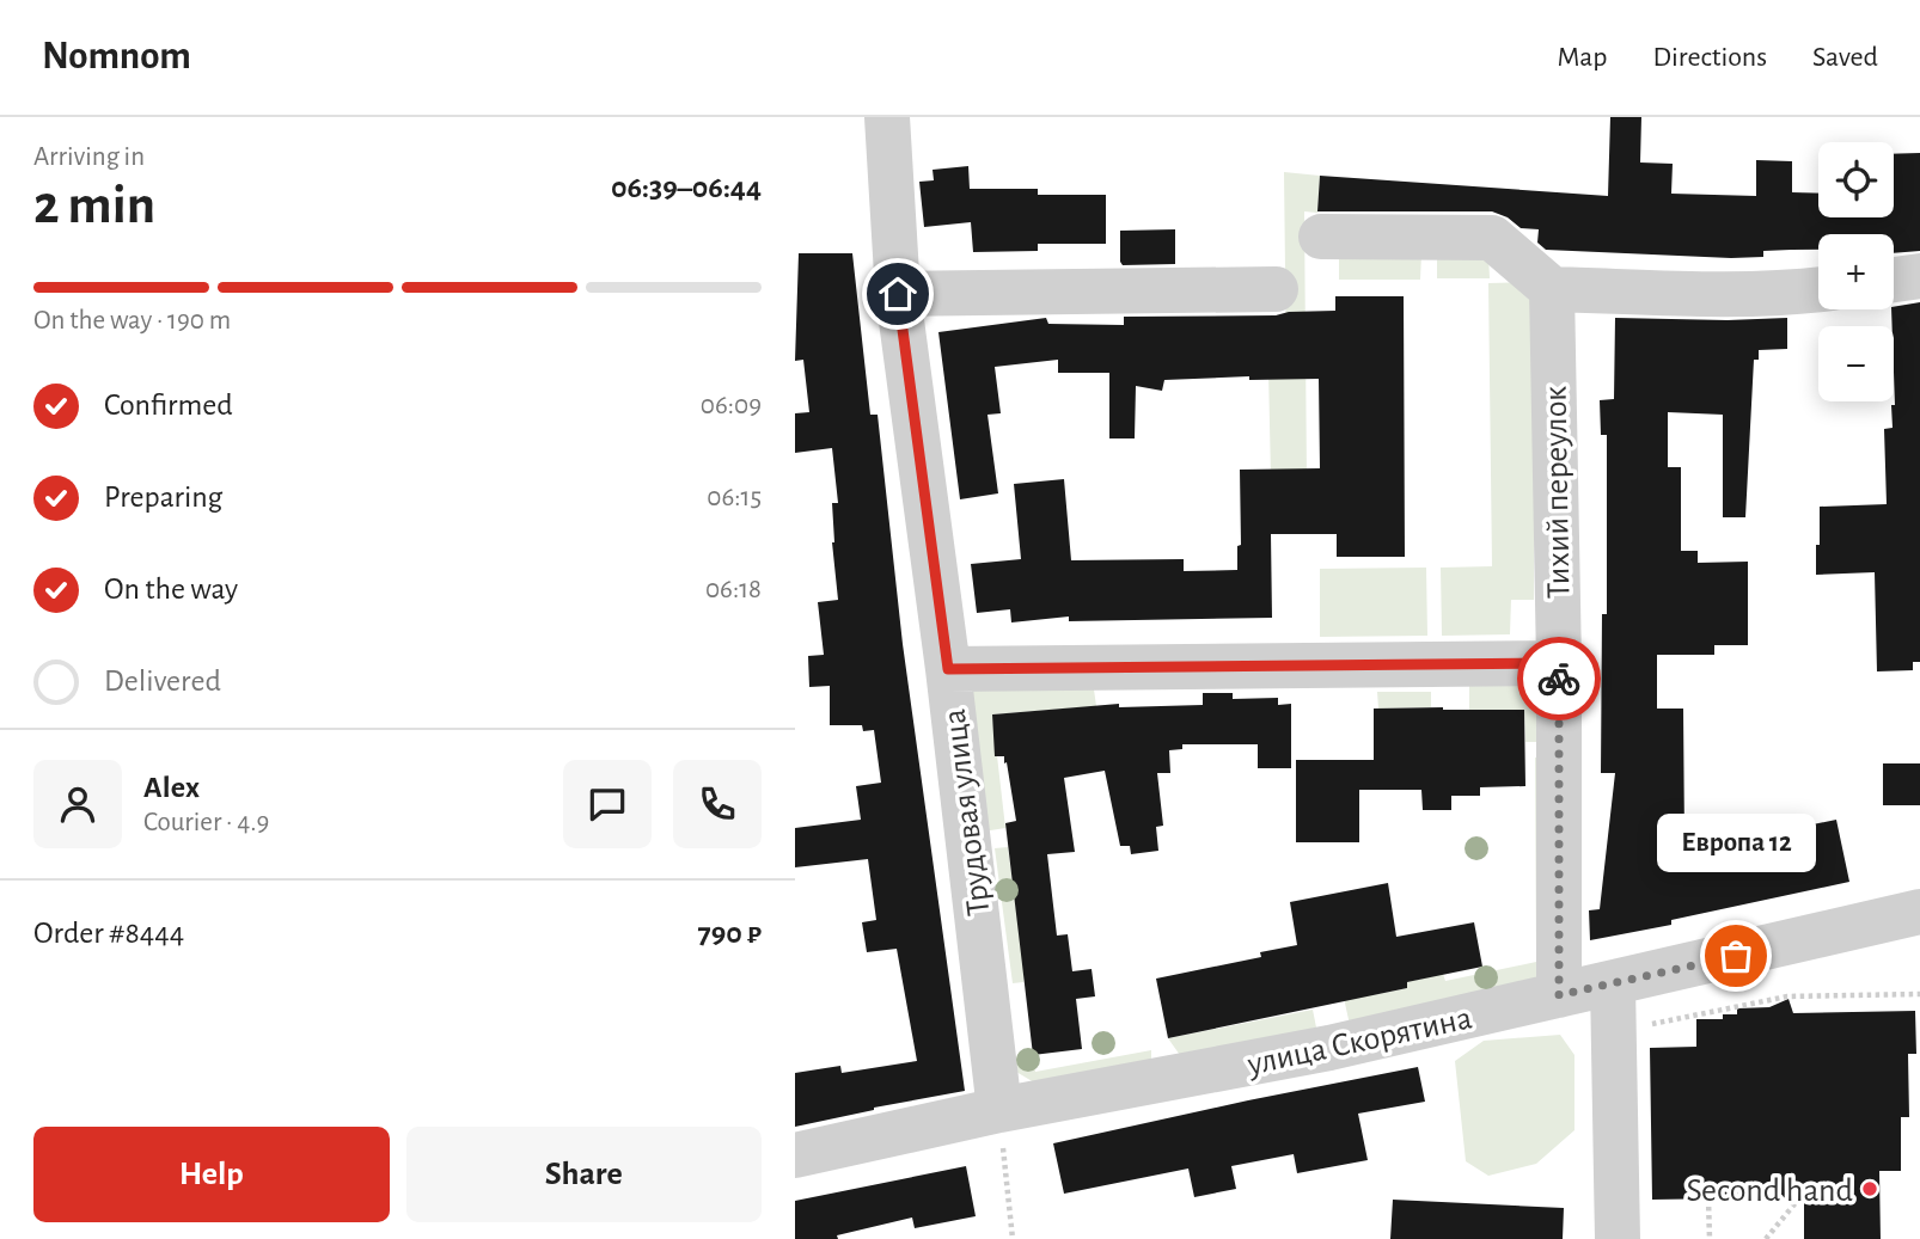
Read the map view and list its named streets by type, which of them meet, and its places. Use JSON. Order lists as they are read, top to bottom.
{
  "streets": {
    "street": ["Тихий переулок", "Трудовая улица", "улица Скорятина"]
  },
  "crossings": [
    ["Тихий переулок", "улица Скорятина"],
    ["Трудовая улица", "улица Скорятина"]
  ],
  "places": ["Европа 12", "Second hand"],
  "page": {
    "header": "Nomnom",
    "nav": ["Map", "Directions", "Saved"],
    "heading": ["2 min", "Arriving in", "06:39–06:44"],
    "panel": [
      "Alex",
      "Courier · 4.9",
      "Order #8444",
      "790 ₽"
    ],
    "map_buttons": ["+", "−"],
    "bar": "On the way · 190 m",
    "list": [
      ["Confirmed", "06:09"],
      ["Preparing", "06:15"],
      ["On the way", "06:18"],
      "Delivered"
    ],
    "bubble": "Европа 12",
    "buttons": ["Help", "Share"]
  }
}
